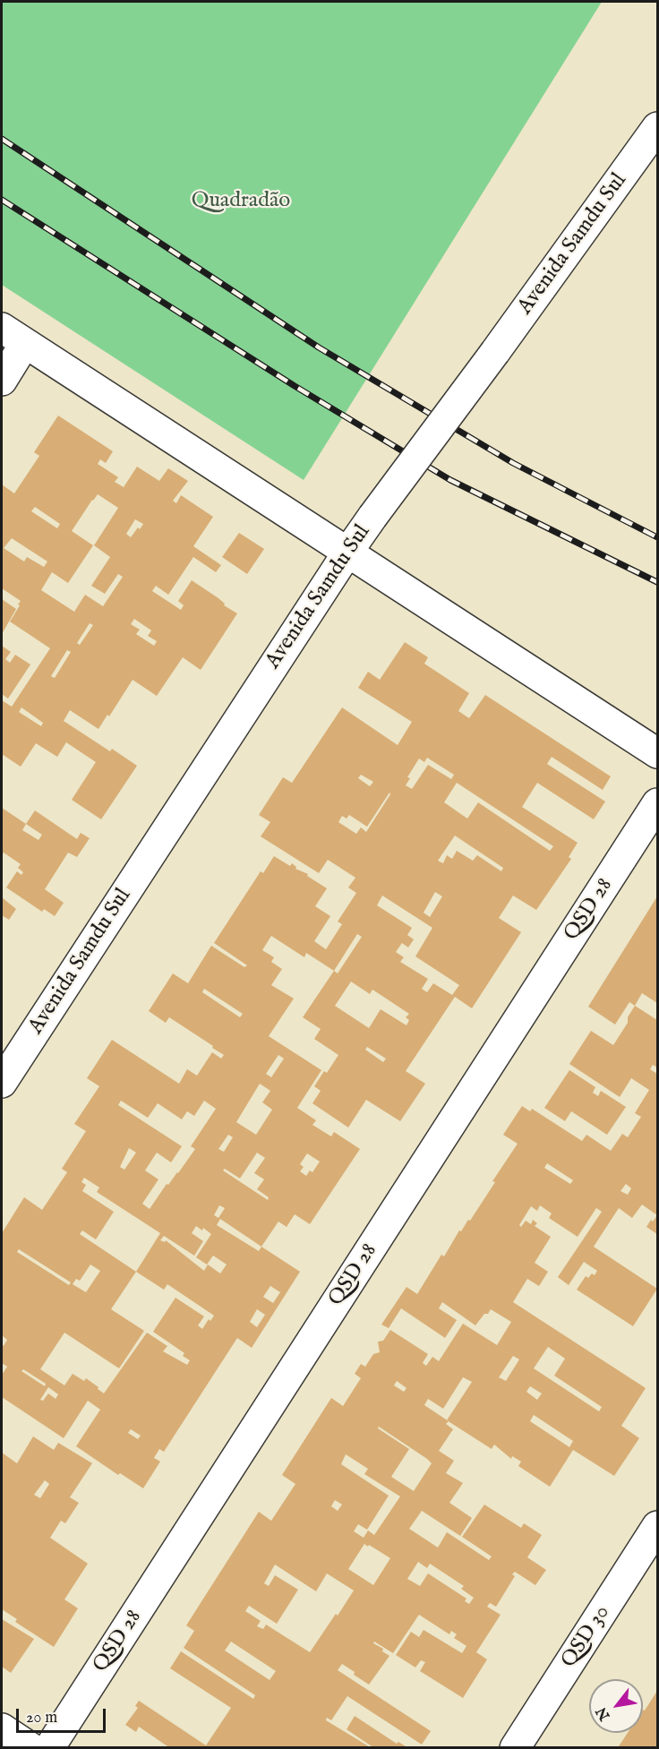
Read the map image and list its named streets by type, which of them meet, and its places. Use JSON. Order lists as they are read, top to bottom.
{
  "streets": {
    "street": ["Avenida Samdu Sul", "QSD 28", "QSD 30"]
  },
  "parks": ["Quadradão"],
  "scale_bar": "20 m",
  "north": "bottom left"
}
